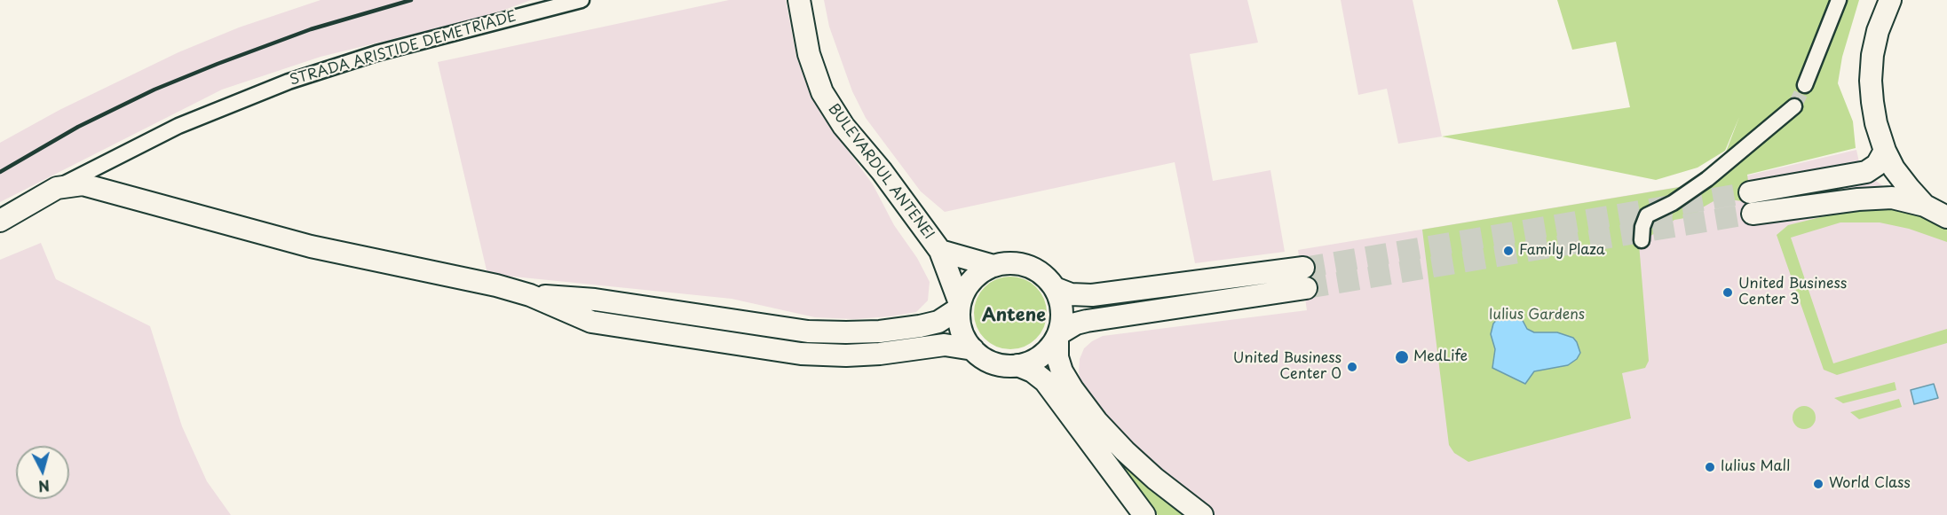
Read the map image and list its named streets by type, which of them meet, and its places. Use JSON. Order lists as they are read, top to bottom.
{
  "streets": {
    "street": ["STRADA ARISTIDE DEMETRIADE", "BULEVARDUL ANTENEI"]
  },
  "districts": ["Antene"],
  "parks": ["Iulius Gardens"],
  "places": [
    "Family Plaza",
    "United Business Center 3",
    "MedLife",
    "United Business Center 0",
    "Iulius Mall",
    "World Class"
  ],
  "north": "bottom"
}
